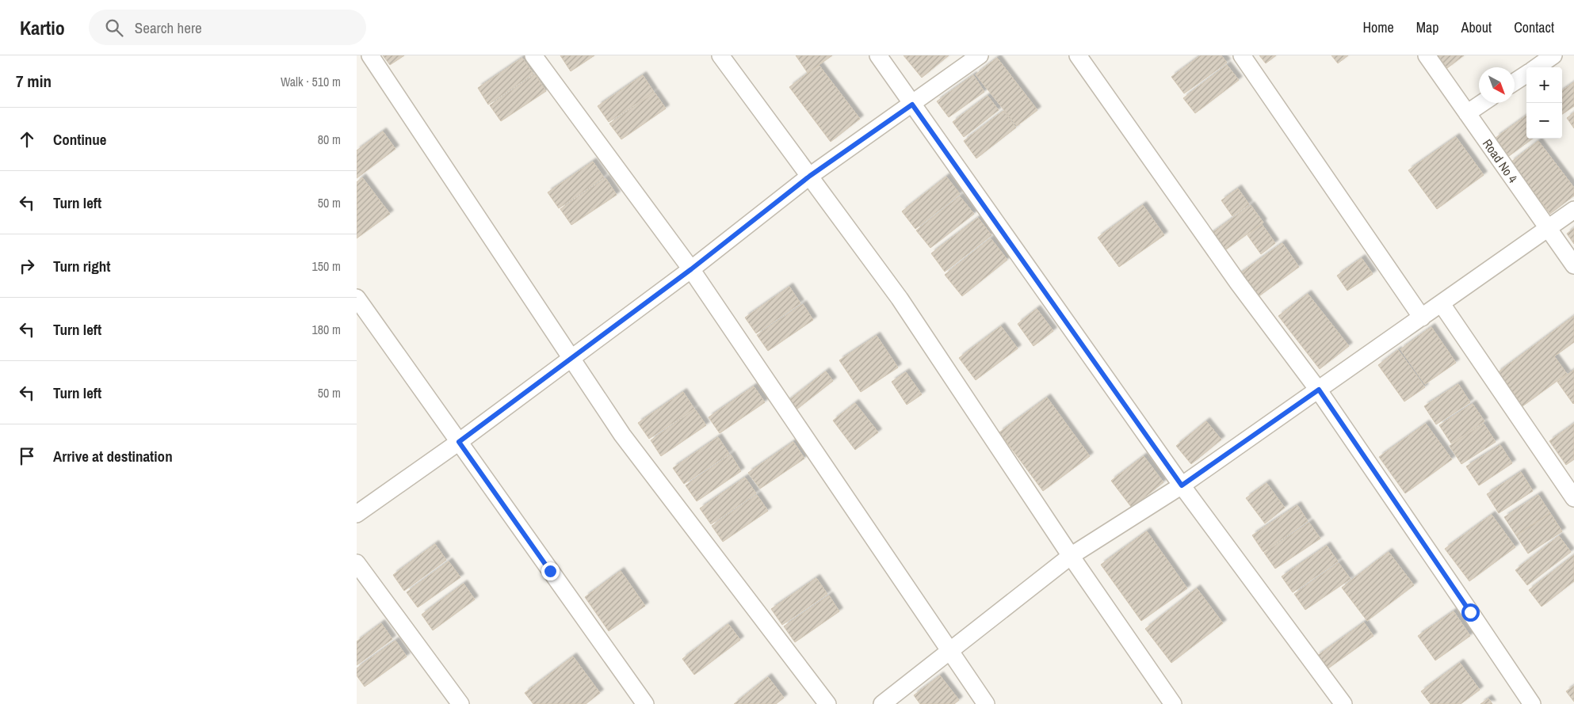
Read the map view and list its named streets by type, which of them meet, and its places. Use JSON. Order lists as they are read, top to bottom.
{
  "streets": {
    "street": ["Road No 4"]
  },
  "north": "bottom right",
  "page": {
    "header": "Kartio",
    "search": "Search here",
    "nav": [
      "Home",
      "Map",
      "About",
      "Contact"
    ],
    "heading": ["7 min", "Walk · 510 m"],
    "map_buttons": ["+", "−"],
    "list": [
      ["Continue", "80 m"],
      ["Turn left", "50 m"],
      ["Turn right", "150 m"],
      ["Turn left", "180 m"],
      ["Turn left", "50 m"],
      "Arrive at destination"
    ]
  }
}
